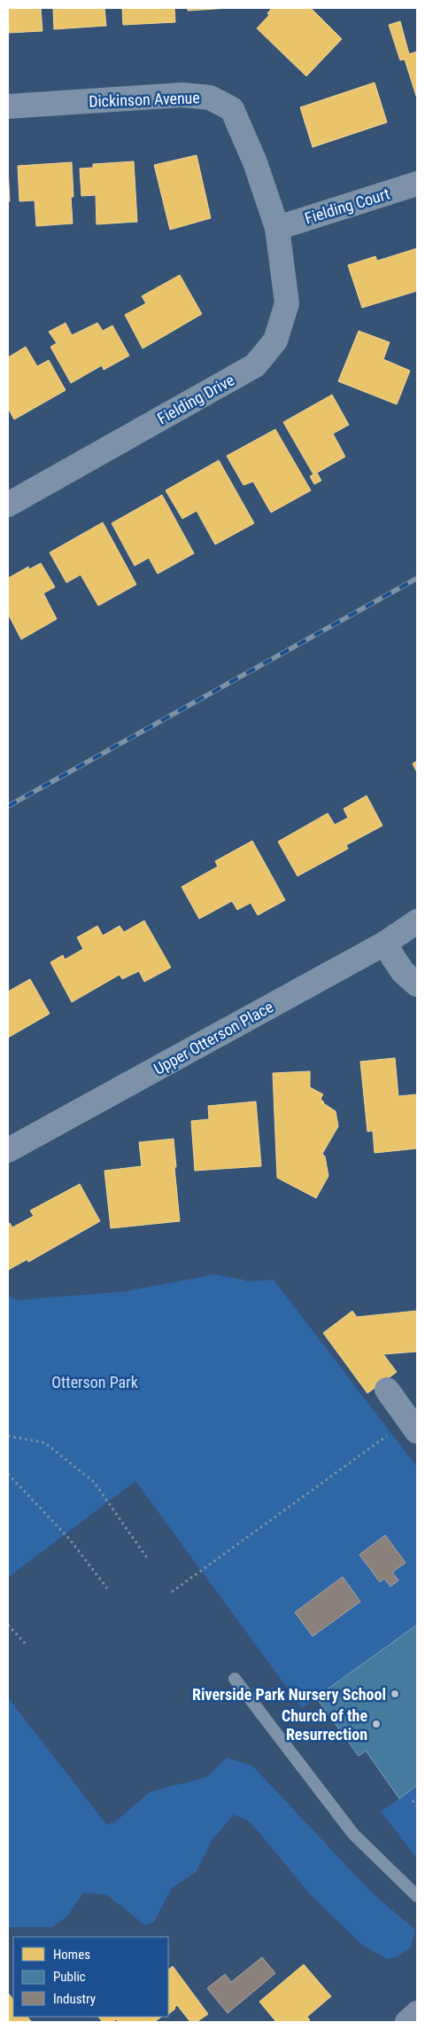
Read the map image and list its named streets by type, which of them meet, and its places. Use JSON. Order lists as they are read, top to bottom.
{
  "streets": {
    "street": [
      "Dickinson Avenue",
      "Fielding Court",
      "Fielding Drive",
      "Upper Otterson Place"
    ]
  },
  "crossings": [
    ["Dickinson Avenue", "Fielding Court"],
    ["Dickinson Avenue", "Fielding Drive"],
    ["Fielding Court", "Fielding Drive"]
  ],
  "parks": ["Otterson Park"],
  "places": ["Riverside Park Nursery School", "Church of the Resurrection"],
  "legend": ["Homes", "Public", "Industry"]
}
